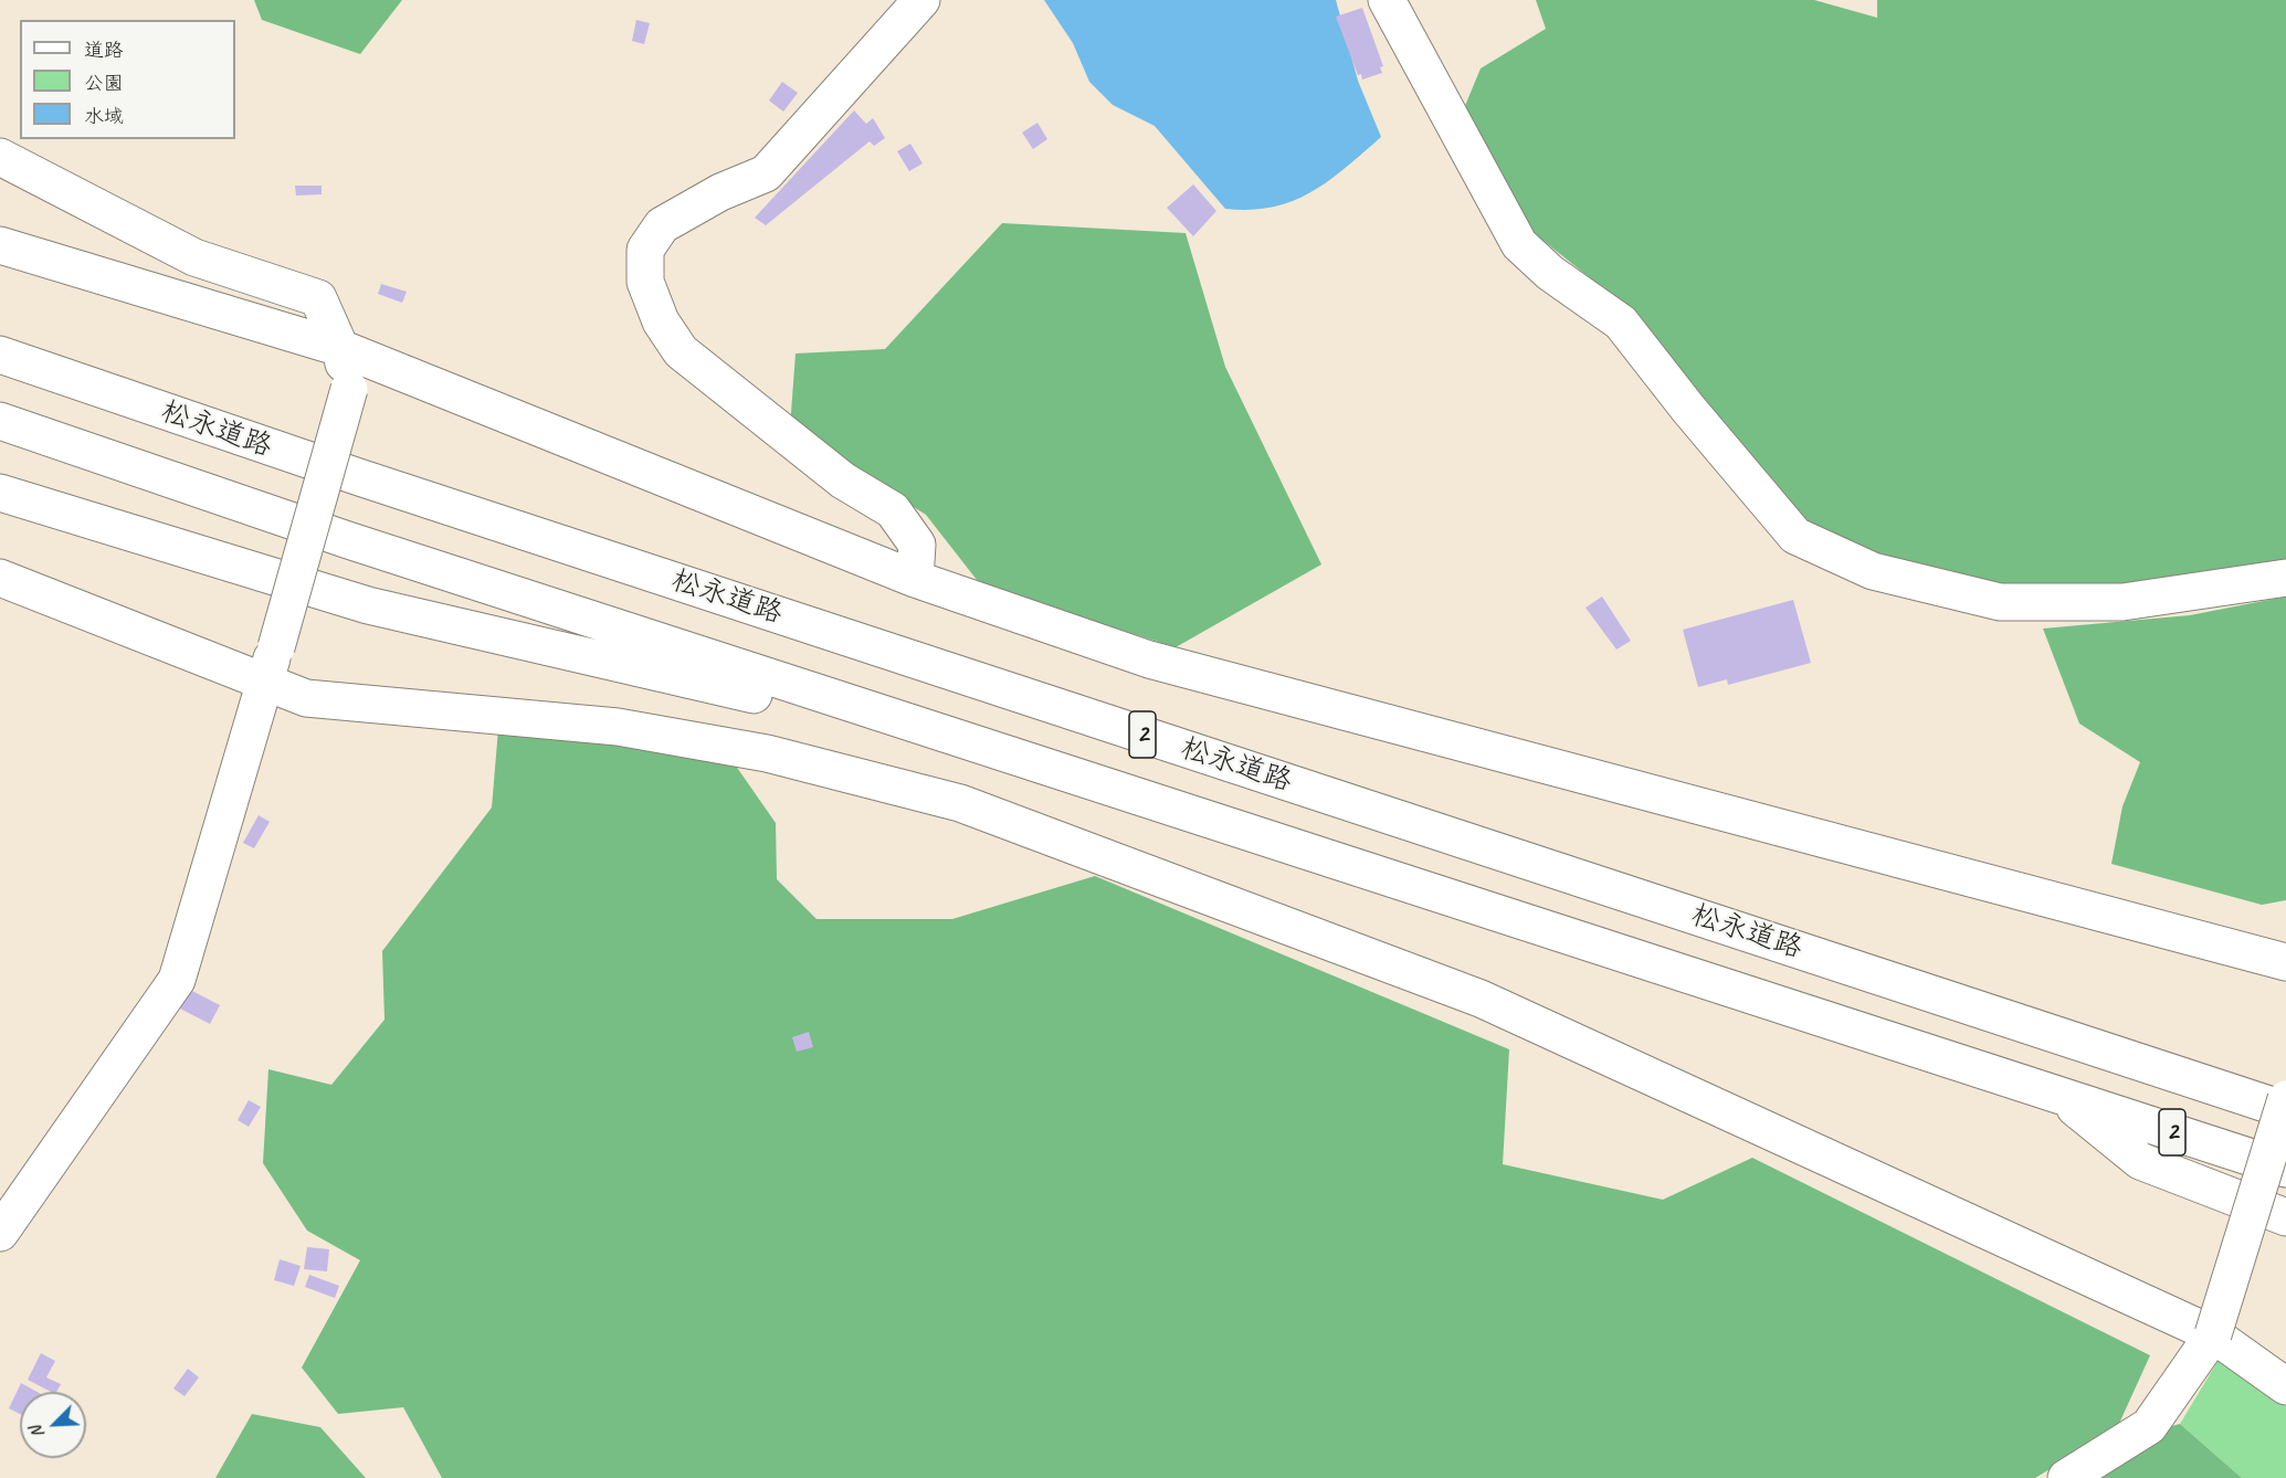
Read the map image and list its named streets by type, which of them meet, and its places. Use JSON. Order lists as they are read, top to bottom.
{
  "streets": {
    "main road": ["松永道路", "2"]
  },
  "legend": ["道路", "公園", "水域"],
  "north": "bottom left"
}
